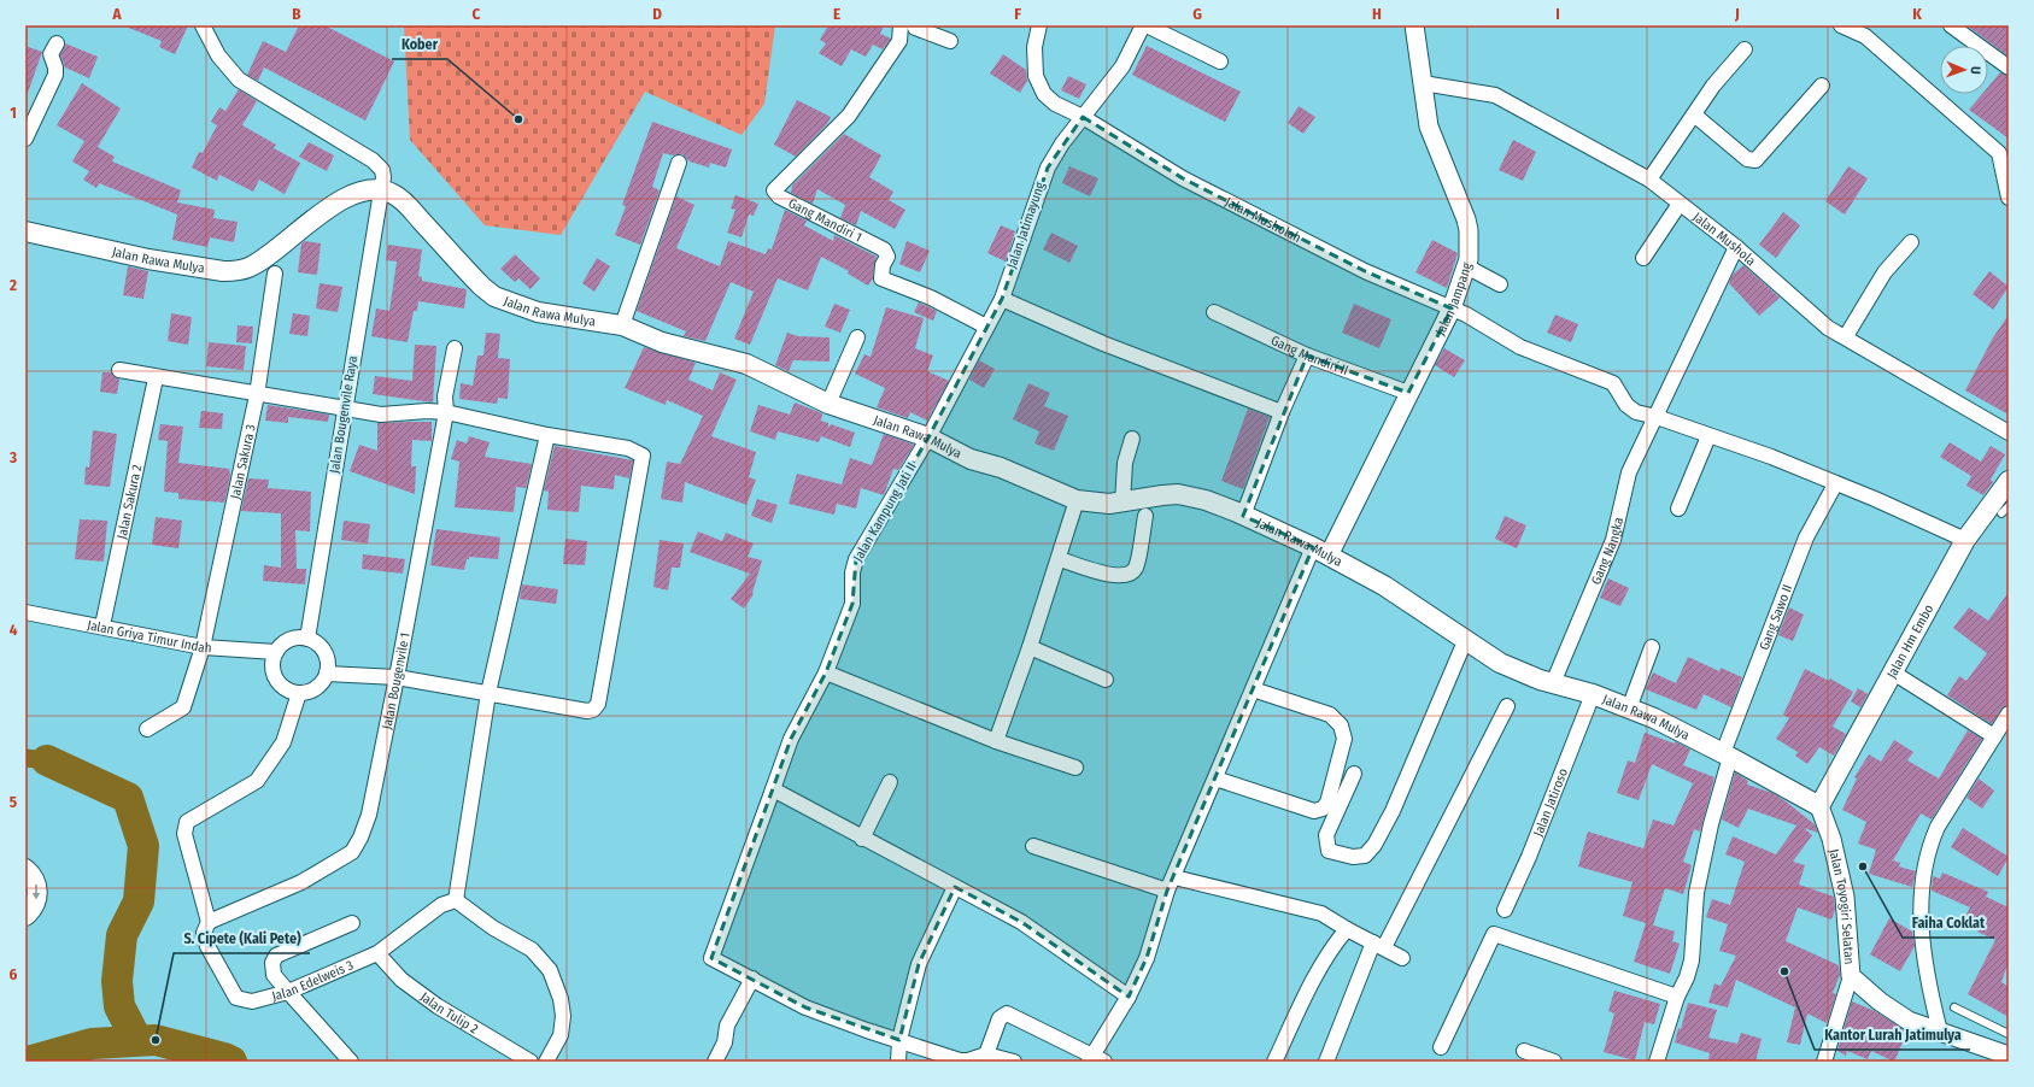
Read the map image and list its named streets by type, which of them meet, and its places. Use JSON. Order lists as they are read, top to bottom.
{
  "streets": {
    "main road": ["Jalan Rawa Mulya", "Jalan Hm Embo"],
    "street": [
      "Jalan Musholah",
      "Gang Mandiri 1",
      "Jalan Jatimayung",
      "Jalan Mushola",
      "Jalan Jampang",
      "Gang Mandiri II",
      "Jalan Bougenvile Raya",
      "Jalan Sakura 3",
      "Jalan Sakura 2",
      "Jalan Kampung Jati II",
      "Gang Nangka",
      "Gang Sawo II",
      "Jalan Griya Timur Indah",
      "Jalan Bougenvile 1",
      "Jalan Jatiroso",
      "Jalan Toyogiri Selatan",
      "Jalan Edelweis 3",
      "Jalan Tulip 2"
    ]
  },
  "crossings": [
    ["Jalan Musholah", "Jalan Jatimayung"],
    ["Jalan Musholah", "Jalan Jampang"],
    ["Jalan Musholah", "Gang Nangka"],
    ["Jalan Musholah", "Gang Sawo II"],
    ["Jalan Musholah", "Jalan Hm Embo"],
    ["Gang Mandiri 1", "Jalan Jatimayung"],
    ["Jalan Jatimayung", "Jalan Rawa Mulya"],
    ["Jalan Jatimayung", "Jalan Kampung Jati II"],
    ["Jalan Mushola", "Jalan Jampang"],
    ["Jalan Mushola", "Gang Nangka"],
    ["Jalan Rawa Mulya", "Jalan Jampang"],
    ["Jalan Rawa Mulya", "Jalan Bougenvile Raya"],
    ["Jalan Rawa Mulya", "Jalan Kampung Jati II"],
    ["Jalan Rawa Mulya", "Gang Nangka"],
    ["Jalan Rawa Mulya", "Gang Sawo II"],
    ["Jalan Rawa Mulya", "Jalan Hm Embo"],
    ["Jalan Rawa Mulya", "Jalan Jatiroso"],
    ["Jalan Rawa Mulya", "Jalan Toyogiri Selatan"],
    ["Jalan Jampang", "Gang Mandiri II"],
    ["Jalan Bougenvile Raya", "Jalan Griya Timur Indah"],
    ["Jalan Bougenvile Raya", "Jalan Edelweis 3"],
    ["Jalan Sakura 3", "Jalan Griya Timur Indah"],
    ["Jalan Sakura 2", "Jalan Griya Timur Indah"],
    ["Jalan Griya Timur Indah", "Jalan Edelweis 3"],
    ["Jalan Hm Embo", "Jalan Toyogiri Selatan"],
    ["Jalan Bougenvile 1", "Jalan Edelweis 3"],
    ["Jalan Edelweis 3", "Jalan Tulip 2"]
  ],
  "places": [
    "Kober",
    "Faiha Coklat",
    "Kantor Lurah Jatimulya",
    "S. Cipete (Kali Pete)"
  ],
  "north": "right",
  "grid": {
    "columns": [
      "A",
      "B",
      "C",
      "D",
      "E",
      "F",
      "G",
      "H",
      "I",
      "J",
      "K"
    ],
    "rows": [
      "1",
      "2",
      "3",
      "4",
      "5",
      "6"
    ]
  }
}
